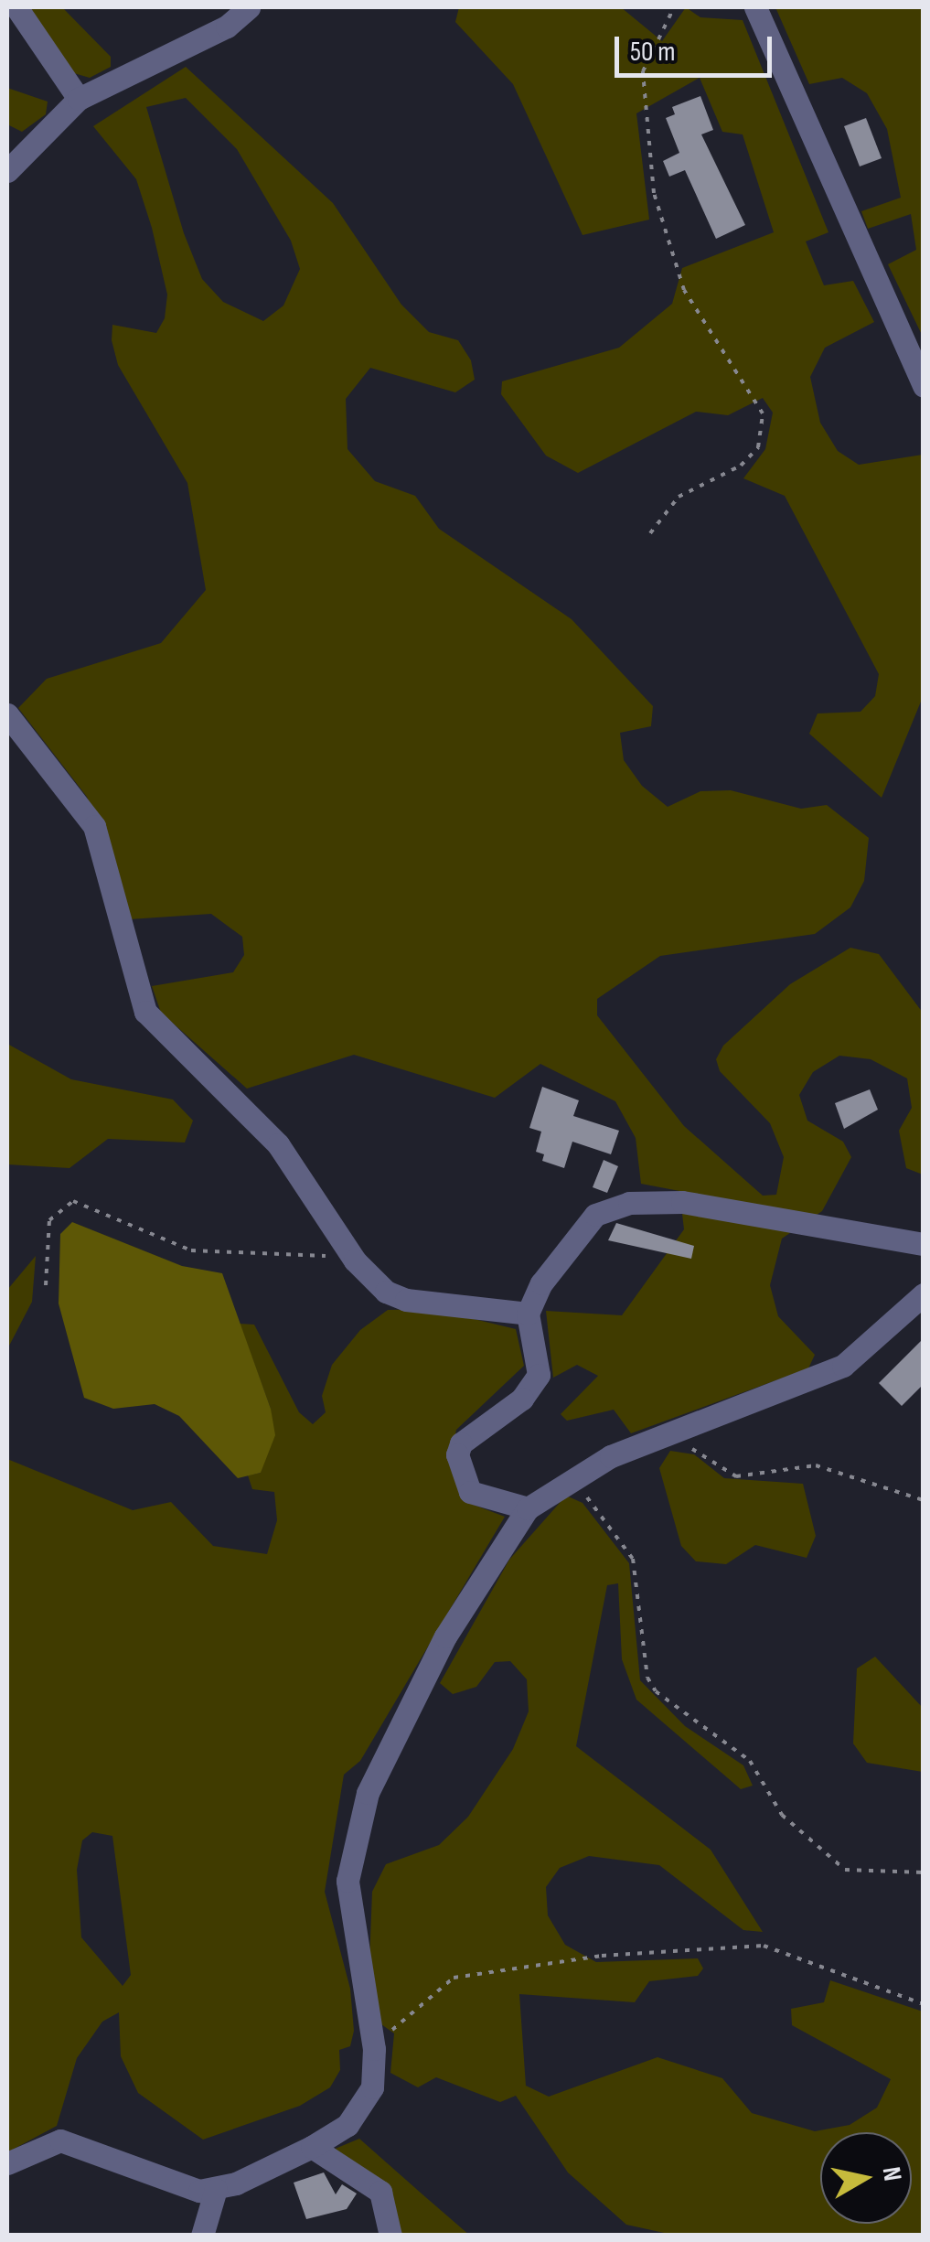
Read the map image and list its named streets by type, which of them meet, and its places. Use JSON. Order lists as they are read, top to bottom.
{
  "scale_bar": "50 m",
  "north": "right"
}
